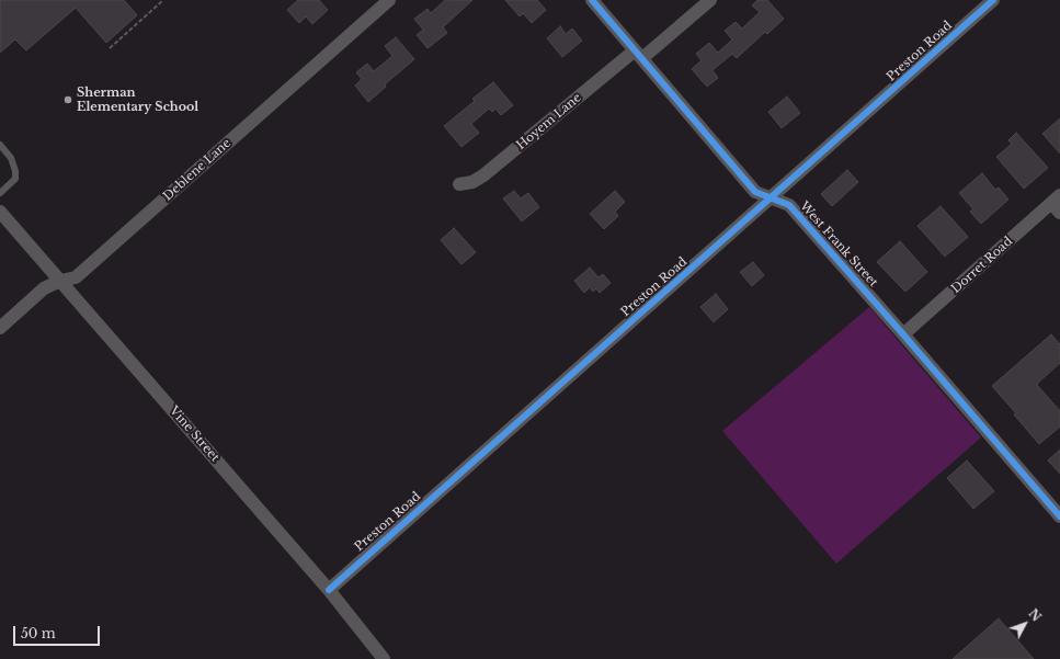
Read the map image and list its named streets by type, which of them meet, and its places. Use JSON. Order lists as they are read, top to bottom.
{
  "streets": {
    "street": [
      "Preston Road",
      "Hoyem Lane",
      "Deblene Lane",
      "West Frank Street",
      "Dorret Road",
      "Vine Street"
    ]
  },
  "crossings": [
    ["Preston Road", "West Frank Street"],
    ["Preston Road", "Vine Street"],
    ["Hoyem Lane", "West Frank Street"],
    ["Deblene Lane", "Vine Street"],
    ["West Frank Street", "Dorret Road"]
  ],
  "places": ["Sherman Elementary School"],
  "scale_bar": "50 m",
  "north": "top right"
}
